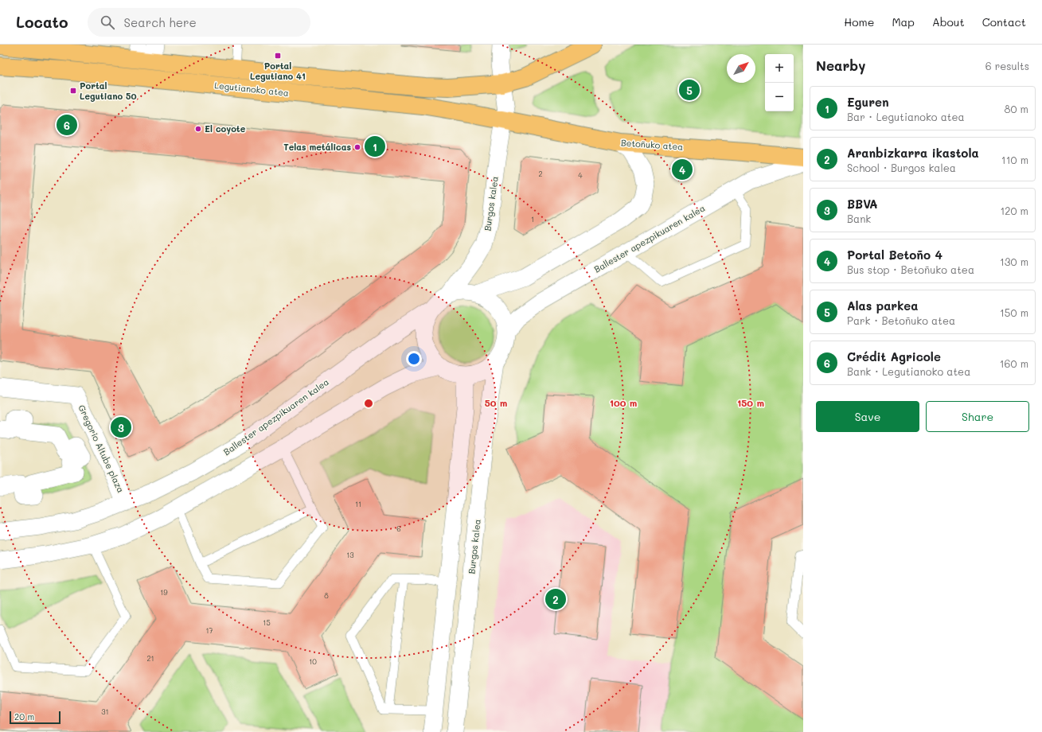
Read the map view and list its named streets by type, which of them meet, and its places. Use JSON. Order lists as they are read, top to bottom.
{
  "streets": {
    "main road": ["Legutianoko atea", "Betoñuko atea"],
    "street": ["Burgos kalea", "Ballester apezpikuaren kalea", "Gregorio Altube plaza"]
  },
  "crossings": [
    ["Legutianoko atea", "Betoñuko atea"],
    ["Legutianoko atea", "Burgos kalea"],
    ["Betoñuko atea", "Burgos kalea"],
    ["Burgos kalea", "Ballester apezpikuaren kalea"],
    ["Ballester apezpikuaren kalea", "Gregorio Altube plaza"]
  ],
  "places": {
    "transit": ["Portal Legutiano 41", "Portal Legutiano 50"],
    "other": ["El coyote", "Telas metálicas"]
  },
  "house_numbers": [
    "2",
    "4",
    "1",
    "11",
    "6",
    "13",
    "19",
    "8",
    "15",
    "17",
    "21",
    "10",
    "31"
  ],
  "scale_bar": "20 m",
  "north": "top right",
  "page": {
    "header": "Locato",
    "search": "Search here",
    "nav": [
      "Home",
      "Map",
      "About",
      "Contact"
    ],
    "heading": ["Nearby", "6 results"],
    "map_buttons": ["+", "−"],
    "pins": [
      "5",
      "6",
      "1",
      "4",
      "3",
      "2"
    ],
    "list": [
      {
        "mark": "1",
        "name": "Eguren",
        "note": "Bar · Legutianoko atea",
        "value": "80 m"
      },
      {
        "mark": "2",
        "name": "Aranbizkarra ikastola",
        "note": "School · Burgos kalea",
        "value": "110 m"
      },
      {
        "mark": "3",
        "name": "BBVA",
        "note": "Bank",
        "value": "120 m"
      },
      {
        "mark": "4",
        "name": "Portal Betoño 4",
        "note": "Bus stop · Betoñuko atea",
        "value": "130 m"
      },
      {
        "mark": "5",
        "name": "Alas parkea",
        "note": "Park · Betoñuko atea",
        "value": "150 m"
      },
      {
        "mark": "6",
        "name": "Crédit Agricole",
        "note": "Bank · Legutianoko atea",
        "value": "160 m"
      }
    ],
    "buttons": ["Save", "Share"],
    "scale": "20 m"
  },
  "rings": ["50 m", "100 m", "150 m"]
}
